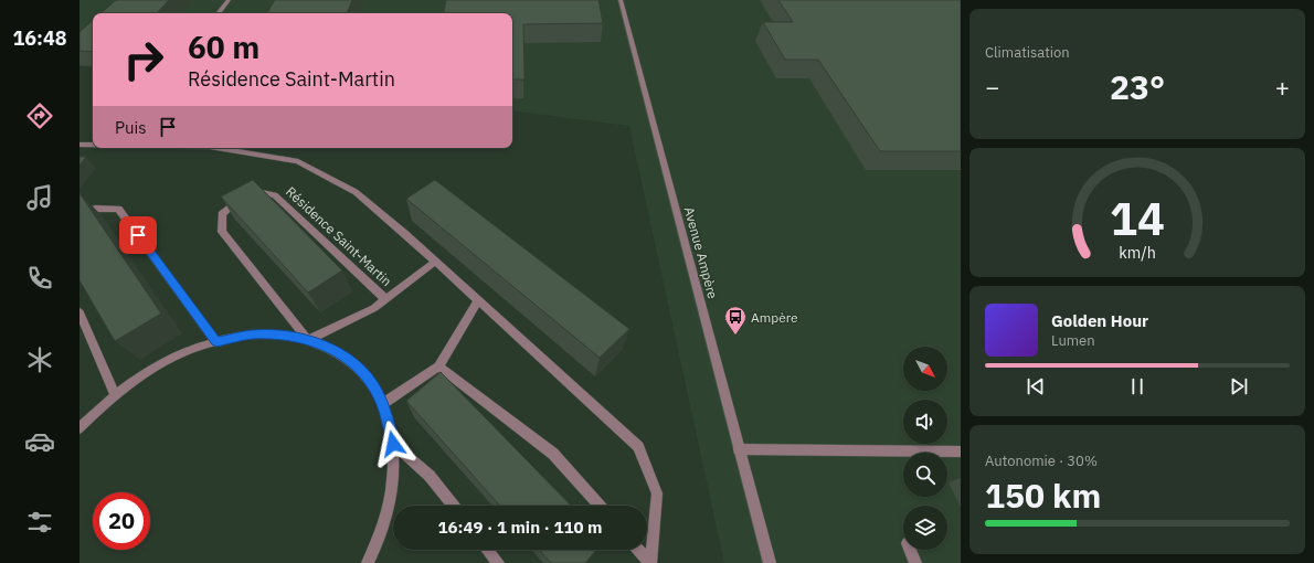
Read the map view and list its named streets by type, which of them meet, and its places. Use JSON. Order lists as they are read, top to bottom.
{
  "streets": {
    "street": ["Résidence Saint-Martin", "Avenue Ampère"]
  },
  "places": {
    "bus stop": ["Ampère"]
  },
  "north": "bottom right",
  "page": {
    "tabs": "16:48",
    "tile": [
      "Climatisation",
      ["Autonomie · 30%", "150 km"]
    ],
    "turn": ["60 m", "Résidence Saint-Martin"],
    "heat": ["−", "23°", "+"],
    "then": "Puis",
    "song": ["Golden Hour", "Lumen"],
    "limit": "20",
    "trip": "16:49 · 1 min · 110 m",
    "gauge": ["14", "km/h"]
  }
}
